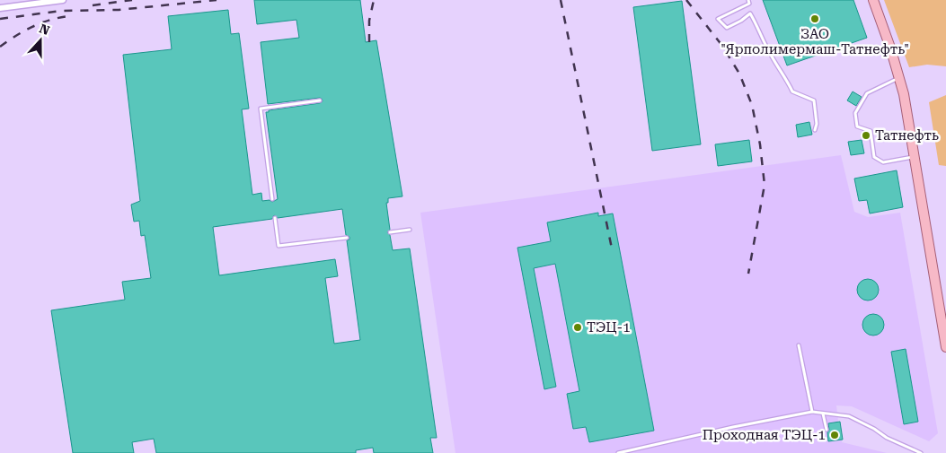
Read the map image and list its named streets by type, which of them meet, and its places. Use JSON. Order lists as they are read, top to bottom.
{
  "places": [
    "ЗАО \"Ярполимермаш-Татнефть\"",
    "Татнефть",
    "ТЭЦ-1",
    "Проходная ТЭЦ-1"
  ],
  "north": "top"
}
